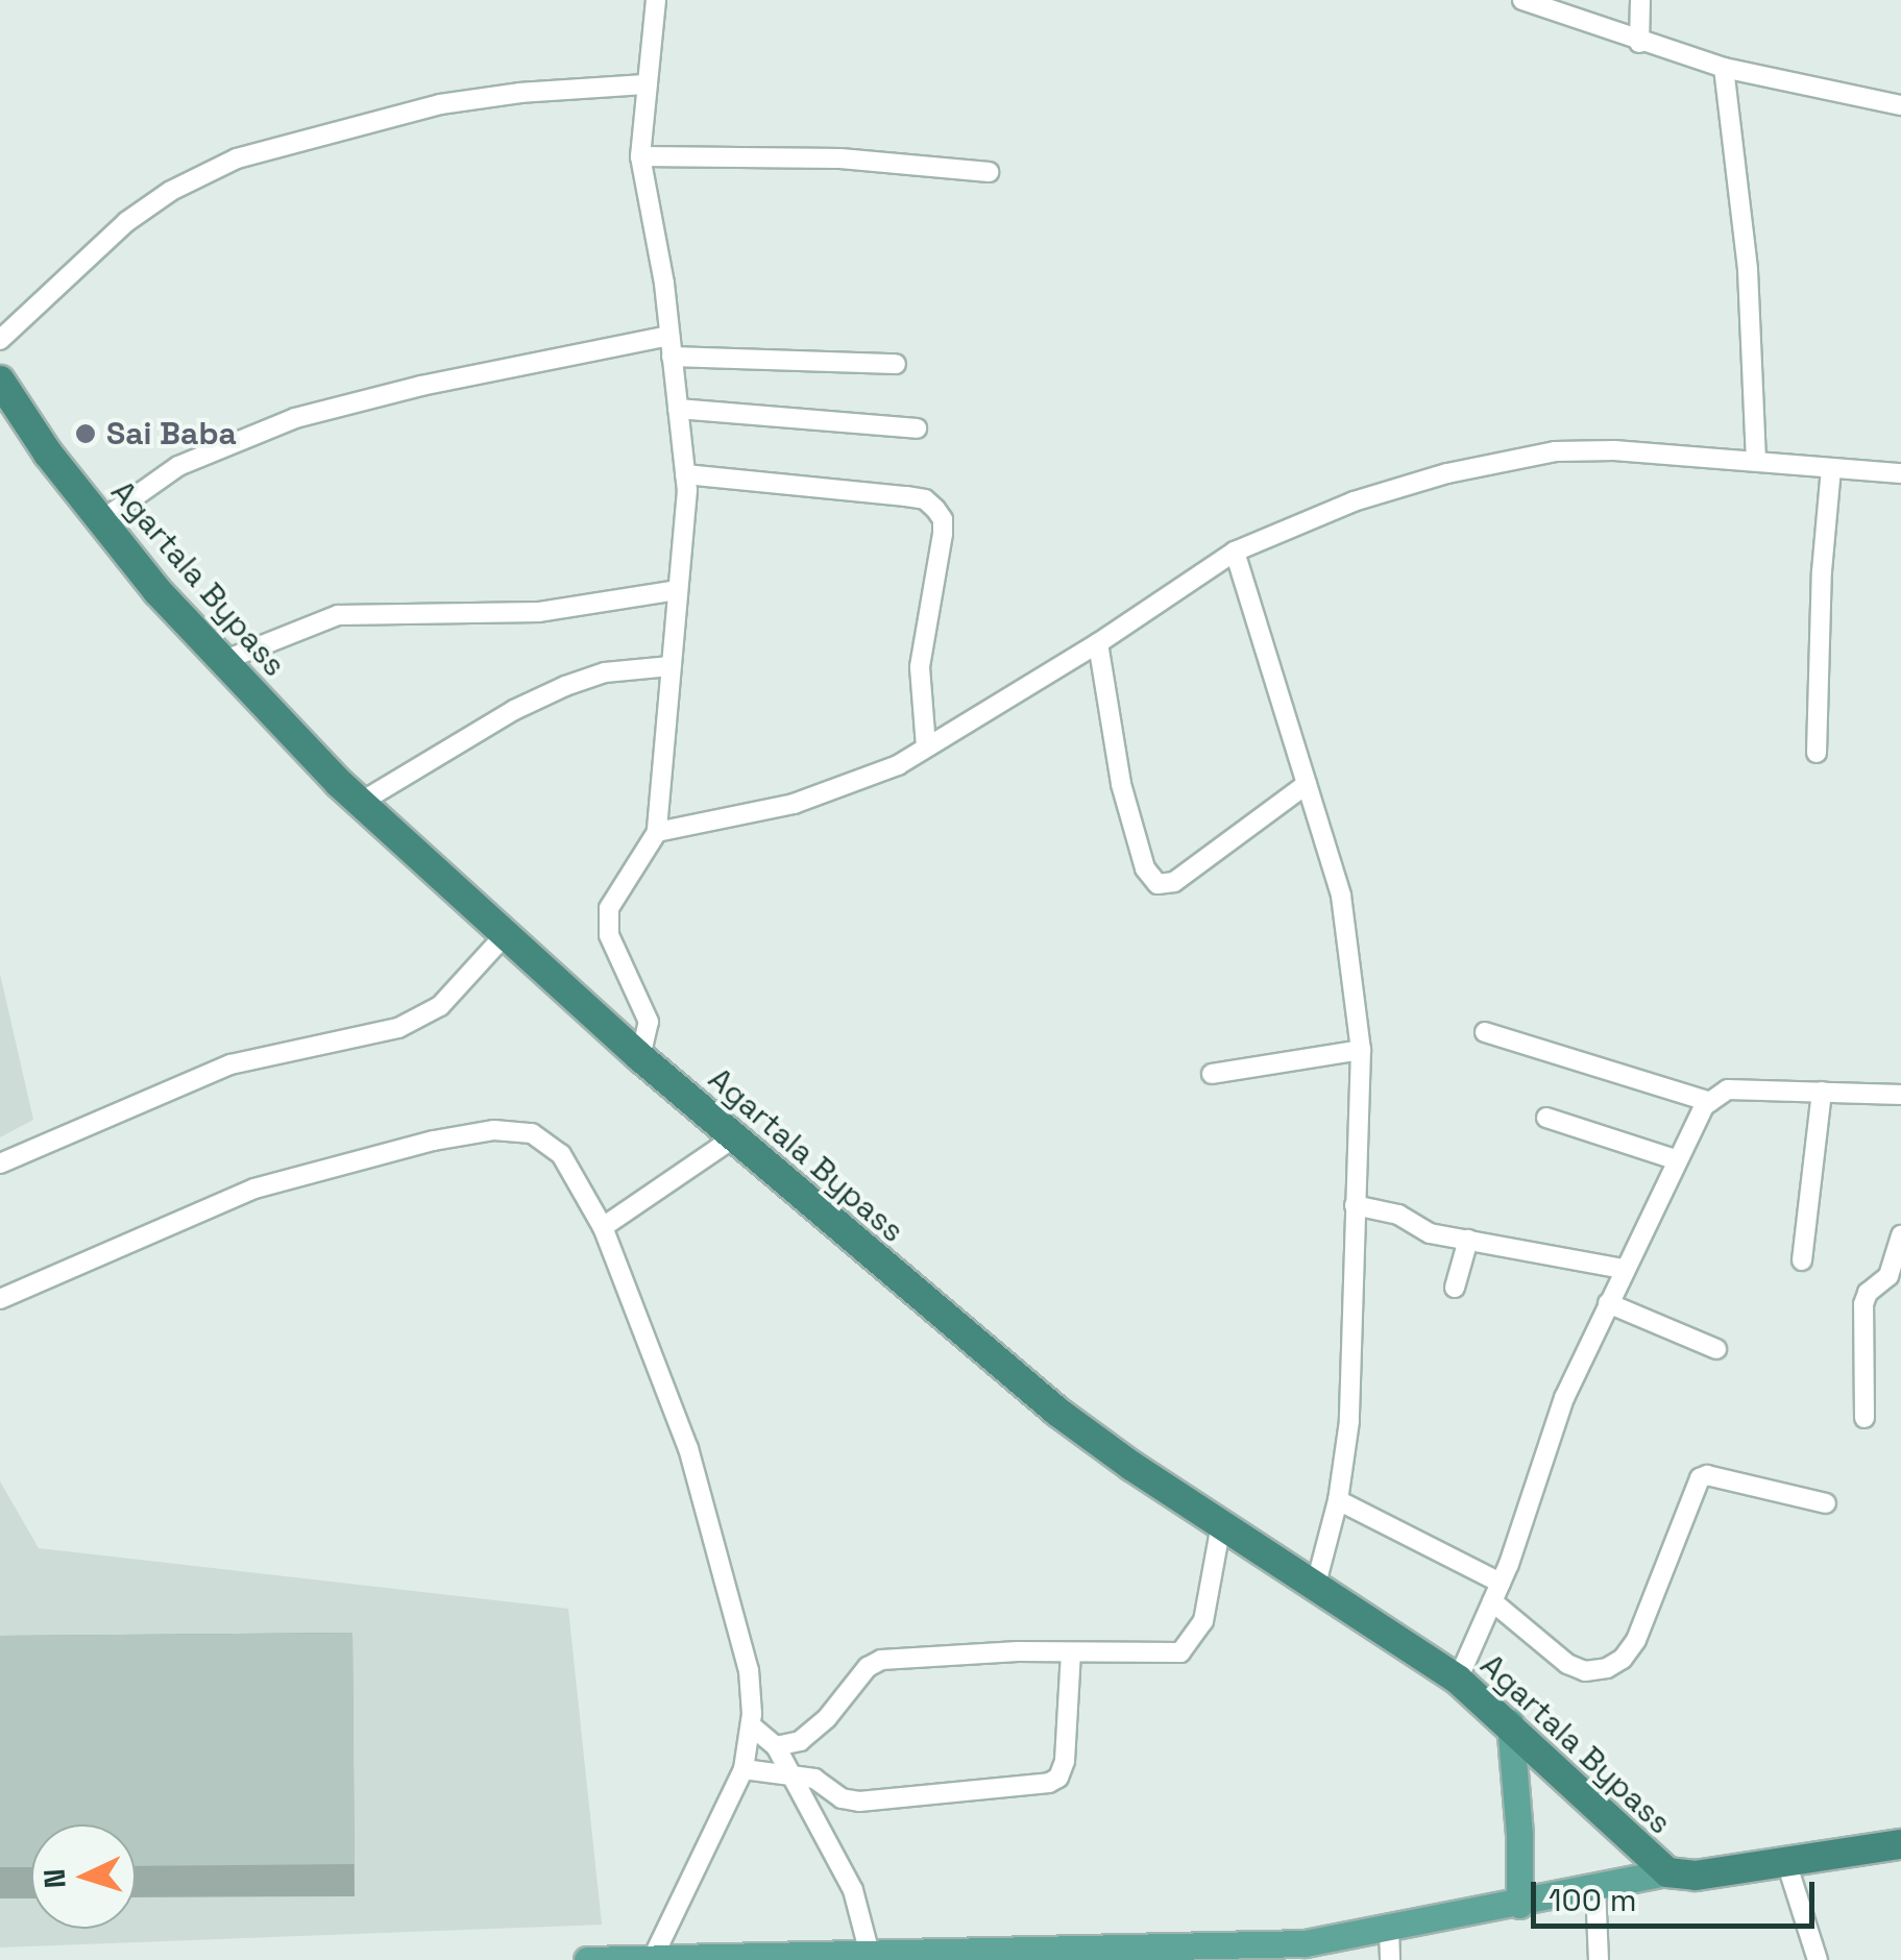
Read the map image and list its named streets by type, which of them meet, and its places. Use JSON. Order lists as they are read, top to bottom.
{
  "streets": {
    "highway": ["Agartala Bypass"]
  },
  "places": ["Sai Baba"],
  "scale_bar": "100 m",
  "north": "left"
}
